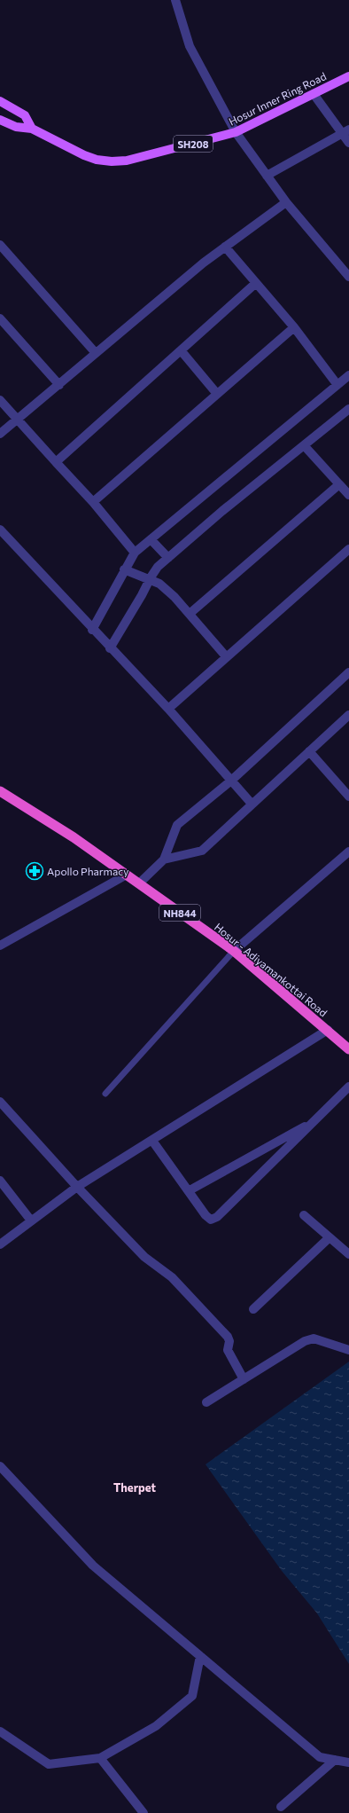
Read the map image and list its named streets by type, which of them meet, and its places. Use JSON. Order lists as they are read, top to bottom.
{
  "streets": {
    "highway": ["NH844", "Hosur - Adiyamankottai Road"],
    "main road": ["Hosur Inner Ring Road", "SH208"]
  },
  "districts": ["Therpet"],
  "places": {
    "pharmacy": ["Apollo Pharmacy"]
  }
}
